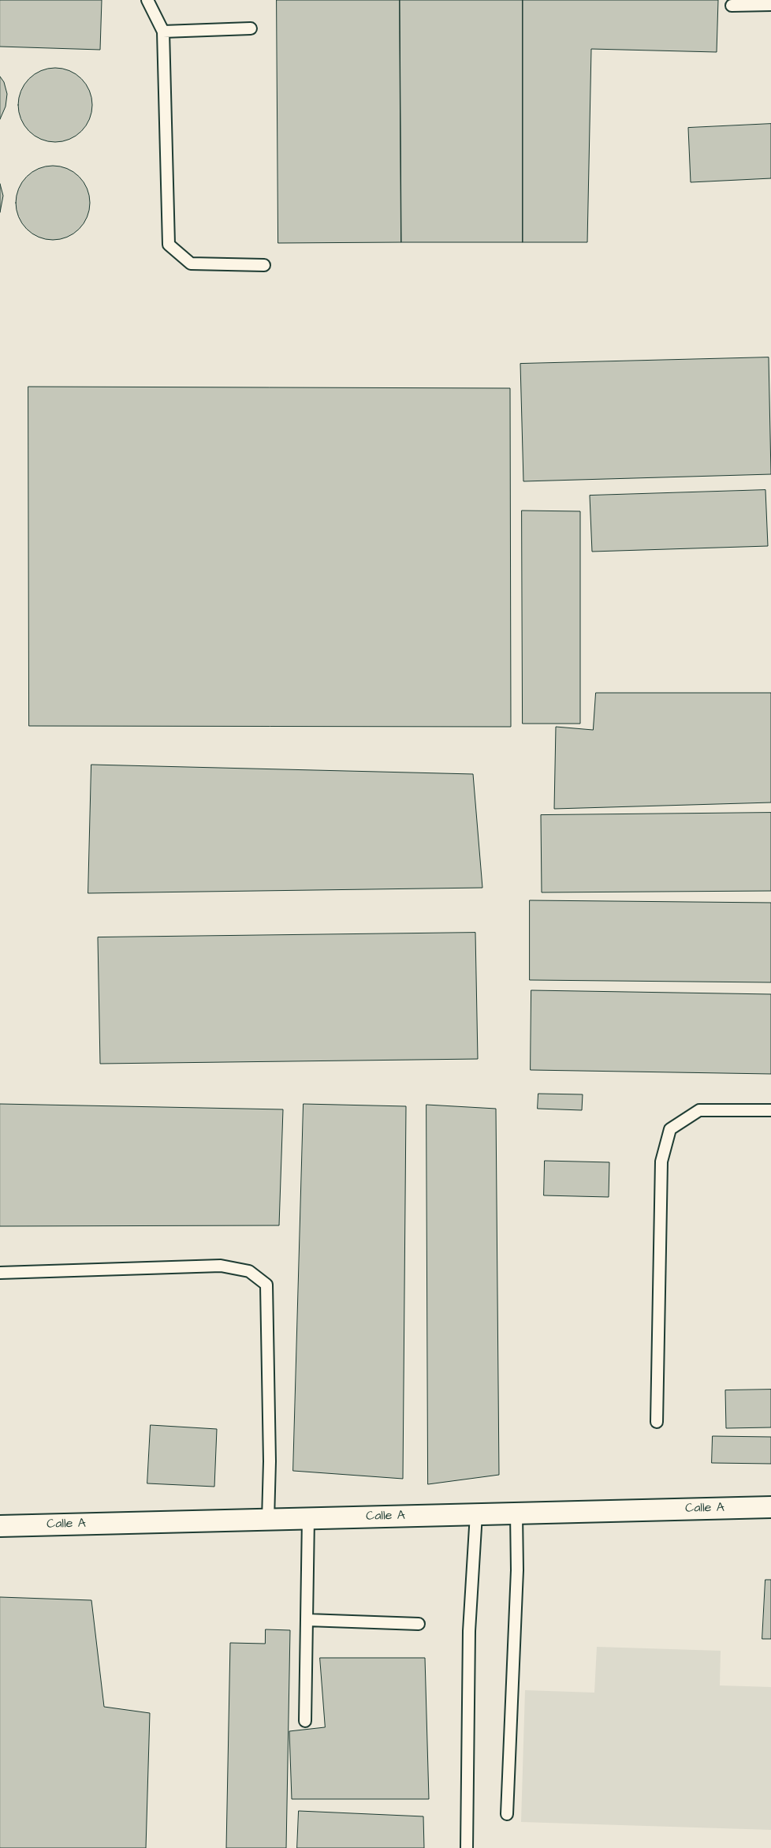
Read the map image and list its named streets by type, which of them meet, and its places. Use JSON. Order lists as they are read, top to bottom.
{
  "streets": {
    "street": ["Calle A"]
  }
}
